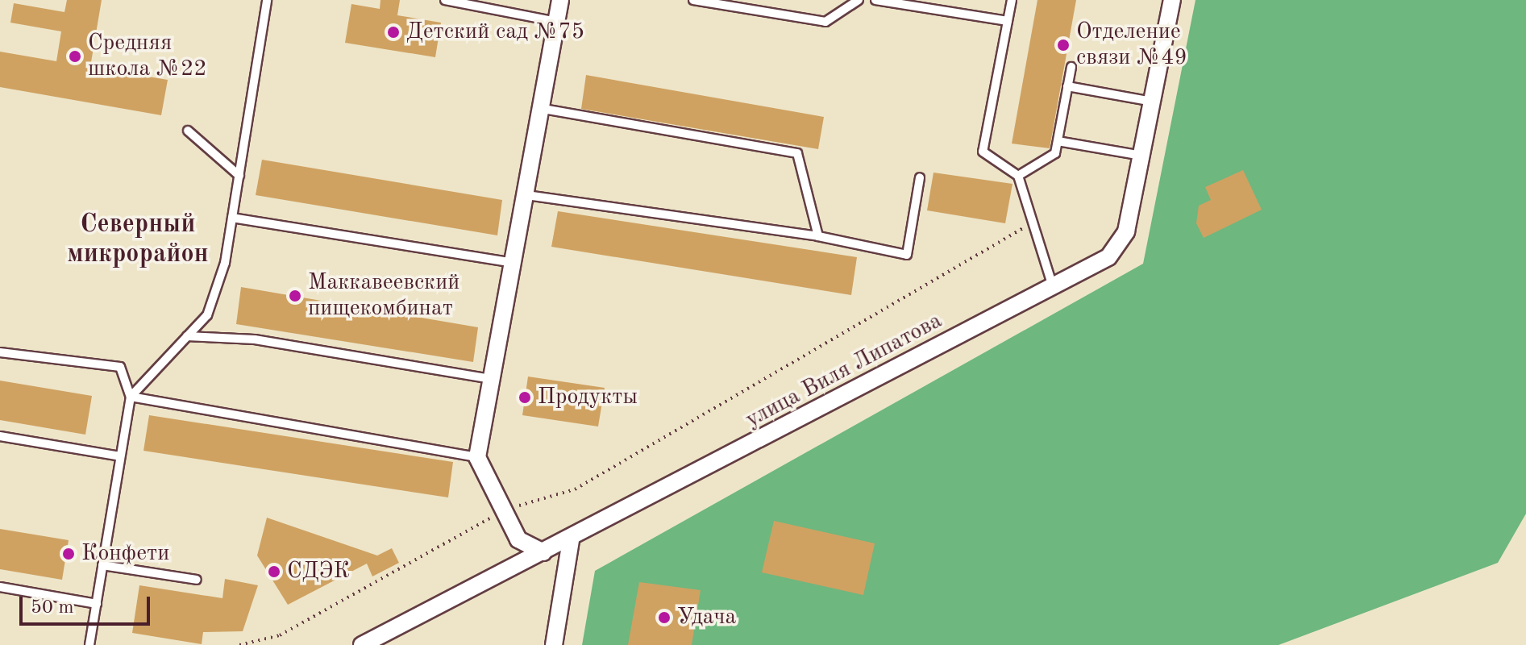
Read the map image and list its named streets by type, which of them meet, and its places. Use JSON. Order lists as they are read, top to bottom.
{
  "streets": {
    "street": ["улица Виля Липатова"]
  },
  "districts": ["Северный микрорайон"],
  "places": [
    "Детский сад №75",
    "Отделение связи №49",
    "Средняя школа №22",
    "Маккавеевский пищекомбинат",
    "Продукты",
    "Конфети",
    "СДЭК",
    "Удача"
  ],
  "scale_bar": "50 m"
}
